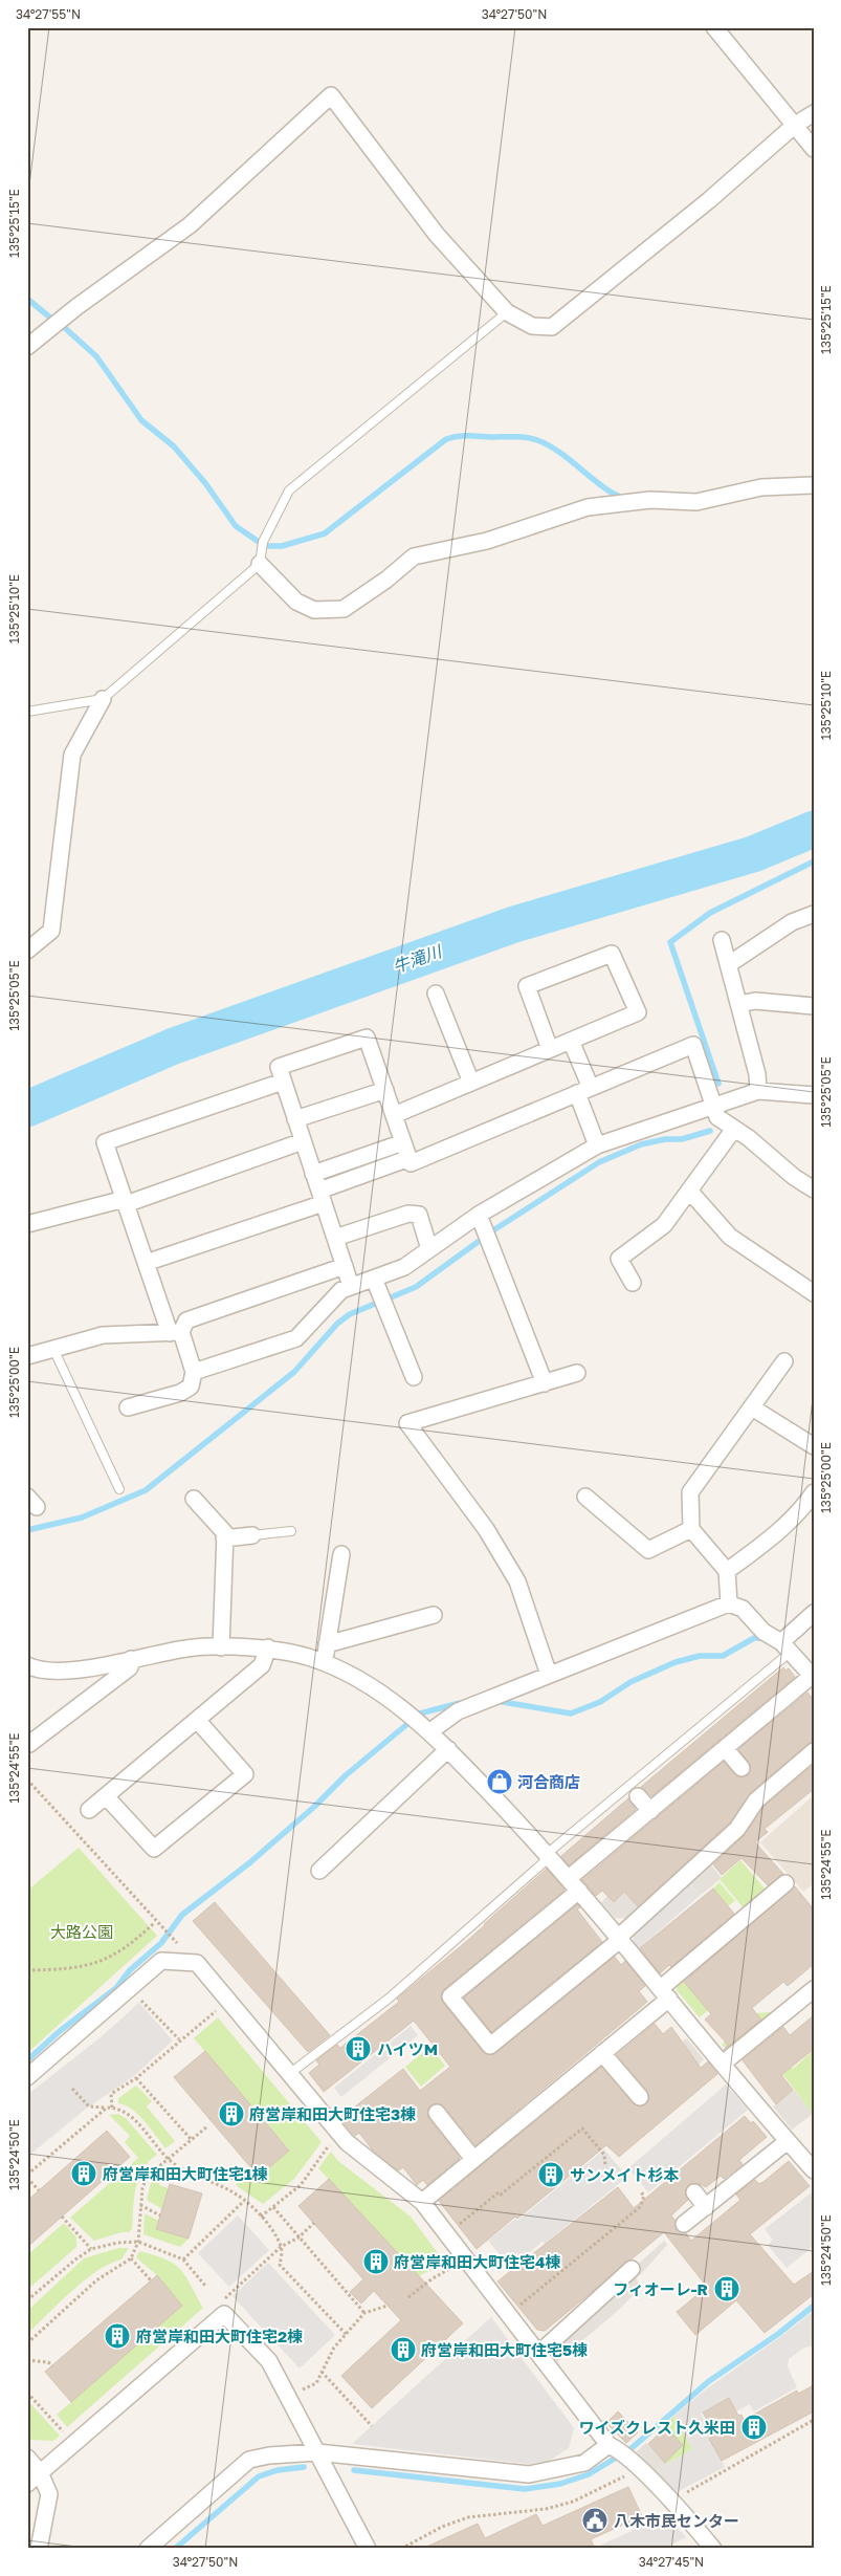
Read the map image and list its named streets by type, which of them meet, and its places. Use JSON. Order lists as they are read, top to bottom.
{
  "water": ["牛滝川"],
  "parks": ["大路公園"],
  "places": {
    "shop": ["河合商店"],
    "building": [
      "ハイツM",
      "府営岸和田大町住宅3棟",
      "府営岸和田大町住宅1棟",
      "サンメイト杉本",
      "府営岸和田大町住宅4棟",
      "フィオーレ-R",
      "府営岸和田大町住宅2棟",
      "府営岸和田大町住宅5棟",
      "ワイズクレスト久米田"
    ],
    "public building": ["八木市民センター"]
  },
  "coordinates": [
    "34°27'55\"N",
    "34°27'50\"N",
    "135°25'15\"E",
    "135°25'10\"E",
    "135°25'05\"E",
    "135°25'00\"E",
    "135°24'55\"E",
    "135°24'50\"E",
    "34°27'45\"N"
  ]
}
